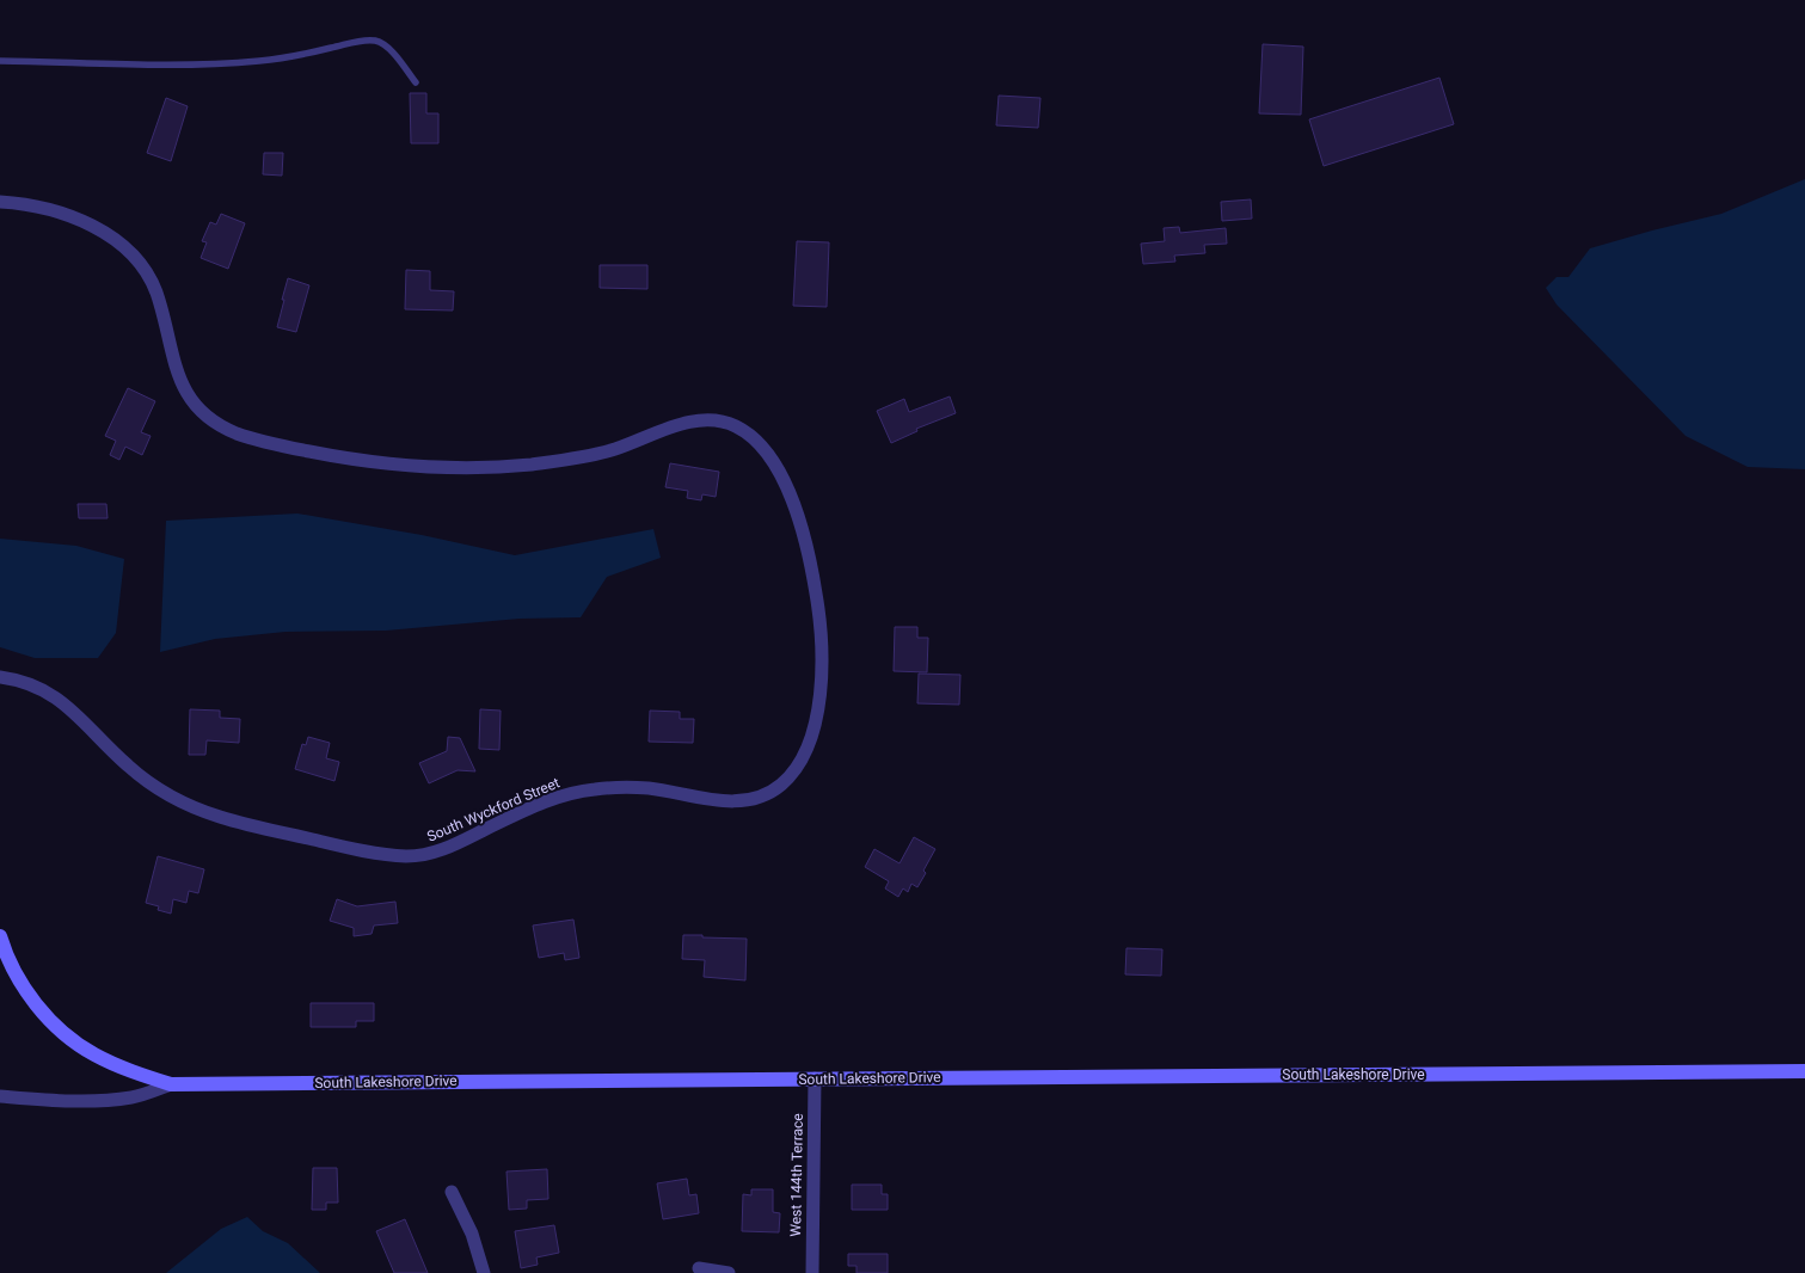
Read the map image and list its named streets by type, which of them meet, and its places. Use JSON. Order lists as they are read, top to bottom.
{
  "streets": {
    "street": ["South Wyckford Street", "South Lakeshore Drive", "West 144th Terrace"]
  },
  "crossings": [
    ["South Lakeshore Drive", "West 144th Terrace"]
  ]
}
